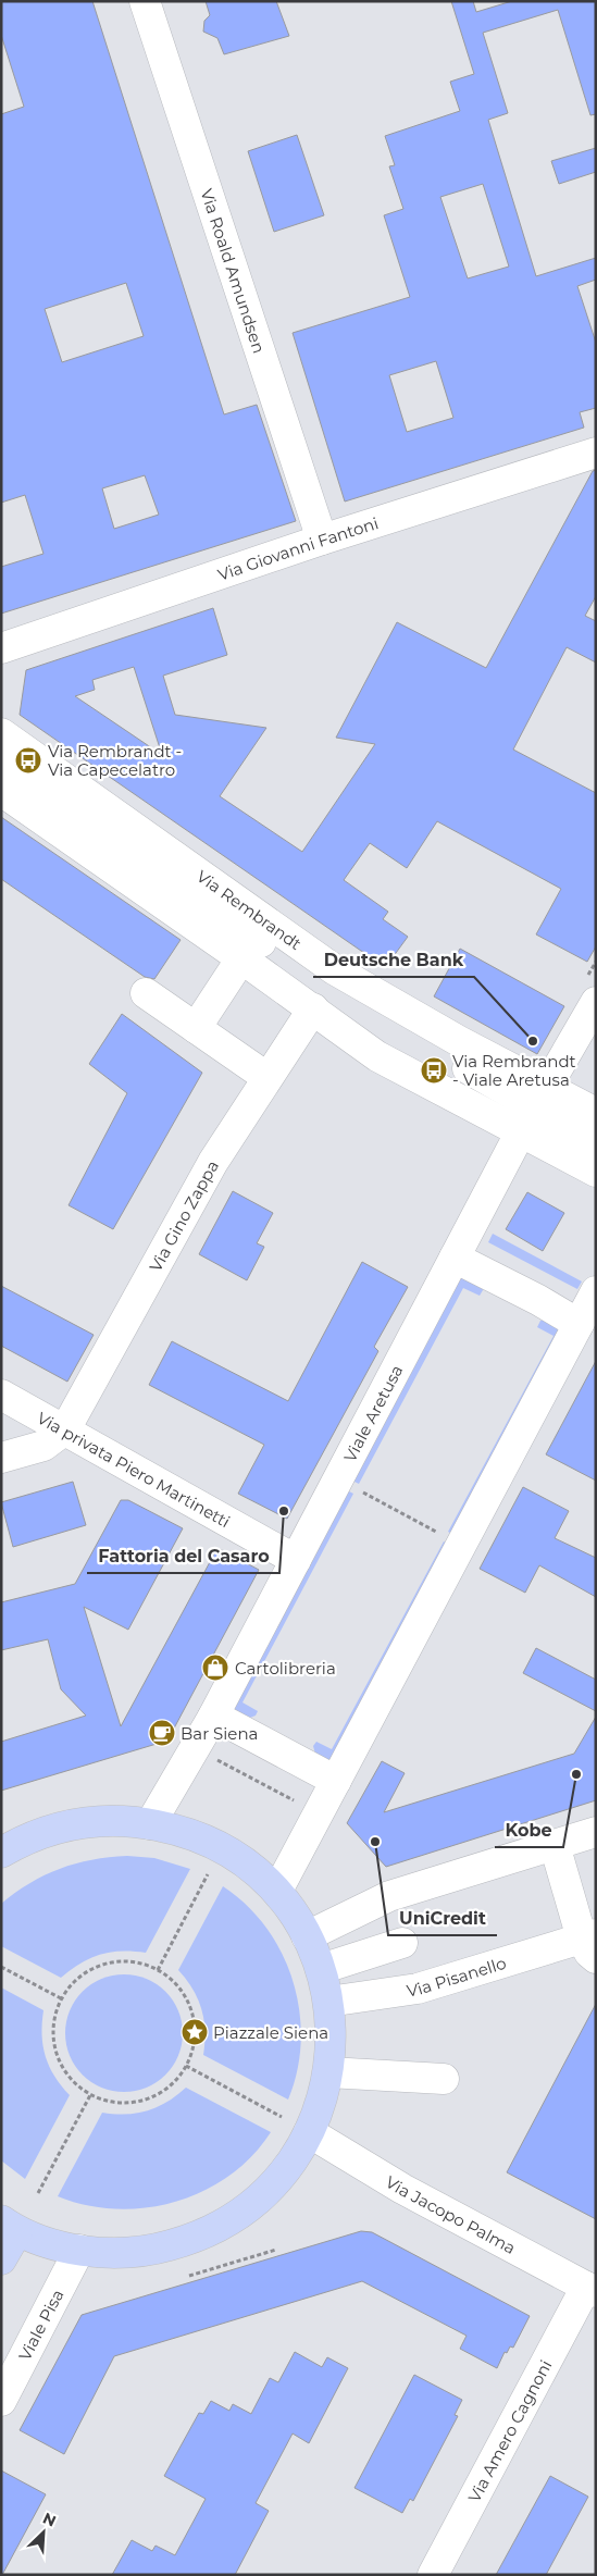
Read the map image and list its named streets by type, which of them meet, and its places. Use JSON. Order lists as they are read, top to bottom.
{
  "streets": {
    "street": [
      "Via Roald Amundsen",
      "Via Giovanni Fantoni",
      "Via Rembrandt",
      "Via Gino Zappa",
      "Viale Aretusa",
      "Via privata Piero Martinetti",
      "Via Pisanello",
      "Via Jacopo Palma",
      "Viale Pisa",
      "Via Amero Cagnoni"
    ]
  },
  "crossings": [
    ["Via Roald Amundsen", "Via Giovanni Fantoni"],
    ["Via Rembrandt", "Via Gino Zappa"],
    ["Via Rembrandt", "Viale Aretusa"],
    ["Via Gino Zappa", "Via privata Piero Martinetti"],
    ["Viale Aretusa", "Via privata Piero Martinetti"],
    ["Via Jacopo Palma", "Via Amero Cagnoni"]
  ],
  "places": {
    "bus stop": ["Via Rembrandt - Via Capecelatro", "Via Rembrandt - Viale Aretusa"],
    "other": [
      "Deutsche Bank",
      "Fattoria del Casaro",
      "Kobe",
      "UniCredit"
    ],
    "shop": ["Cartolibreria"],
    "cafe": ["Bar Siena"],
    "place": ["Piazzale Siena"]
  },
  "north": "top right"
}
